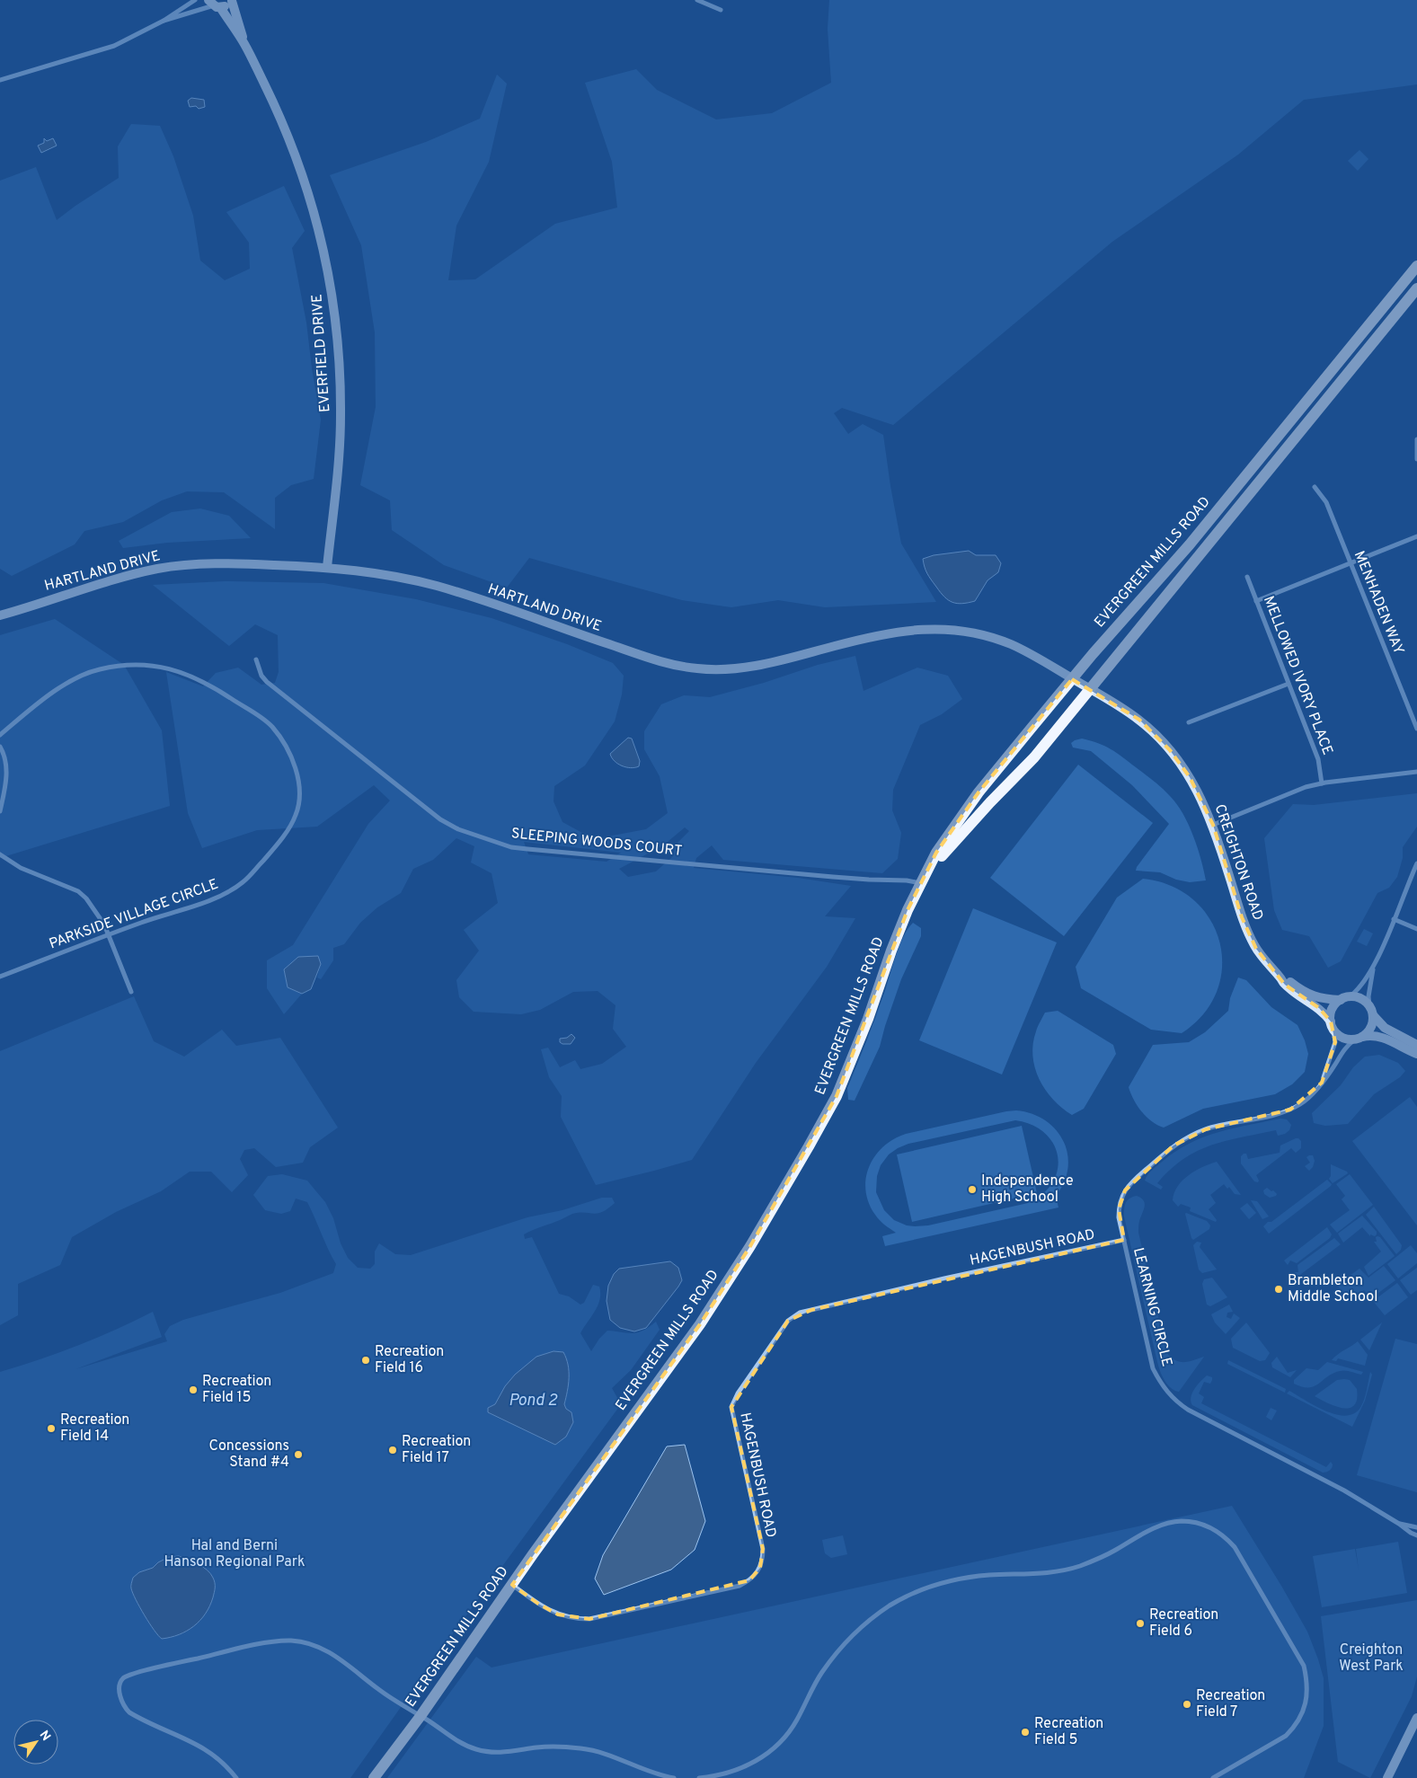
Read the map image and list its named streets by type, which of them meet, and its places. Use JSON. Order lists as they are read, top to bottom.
{
  "streets": {
    "main road": ["EVERGREEN MILLS ROAD"],
    "street": [
      "EVERFIELD DRIVE",
      "HARTLAND DRIVE",
      "MENHADEN WAY",
      "MELLOWED IVORY PLACE",
      "SLEEPING WOODS COURT",
      "CREIGHTON ROAD",
      "PARKSIDE VILLAGE CIRCLE",
      "HAGENBUSH ROAD",
      "LEARNING CIRCLE"
    ]
  },
  "crossings": [
    ["EVERFIELD DRIVE", "HARTLAND DRIVE"],
    ["EVERGREEN MILLS ROAD", "HARTLAND DRIVE"],
    ["EVERGREEN MILLS ROAD", "SLEEPING WOODS COURT"],
    ["EVERGREEN MILLS ROAD", "CREIGHTON ROAD"],
    ["EVERGREEN MILLS ROAD", "HAGENBUSH ROAD"],
    ["HARTLAND DRIVE", "CREIGHTON ROAD"],
    ["CREIGHTON ROAD", "LEARNING CIRCLE"],
    ["HAGENBUSH ROAD", "LEARNING CIRCLE"]
  ],
  "water": ["Pond 2"],
  "parks": ["Hal and Berni Hanson Regional Park", "Creighton West Park"],
  "places": [
    "Independence High School",
    "Brambleton Middle School",
    "Recreation Field 16",
    "Recreation Field 15",
    "Recreation Field 14",
    "Recreation Field 17",
    "Concessions Stand #4",
    "Recreation Field 6",
    "Recreation Field 7",
    "Recreation Field 5"
  ],
  "north": "top right"
}
